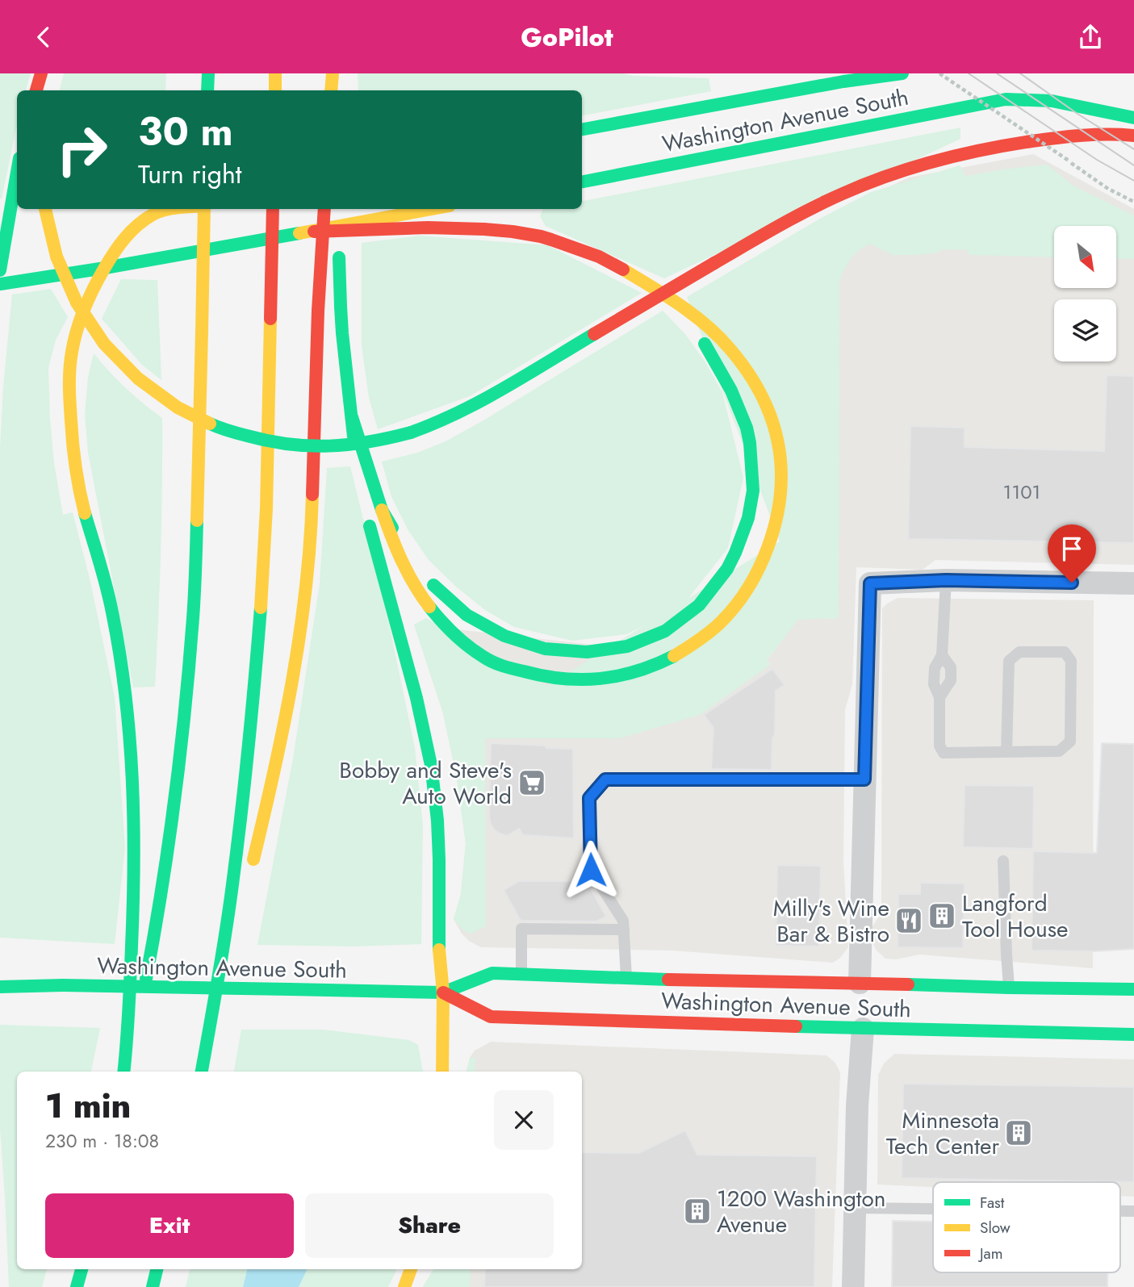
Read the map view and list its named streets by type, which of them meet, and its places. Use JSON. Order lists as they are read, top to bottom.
{
  "streets": {
    "main road": ["Washington Avenue South"]
  },
  "places": {
    "supermarket": ["Bobby and Steve's Auto World"],
    "building": ["Langford Tool House", "Minnesota Tech Center", "1200 Washington Avenue"],
    "restaurant": ["Milly's Wine Bar & Bistro"]
  },
  "house_numbers": ["1101"],
  "legend": ["Fast", "Slow", "Jam"],
  "north": "bottom right",
  "page": {
    "header": "GoPilot",
    "turn": ["30 m", "Turn right"],
    "heading": ["1 min", "230 m · 18:08"],
    "buttons": ["Exit", "Share"]
  }
}
